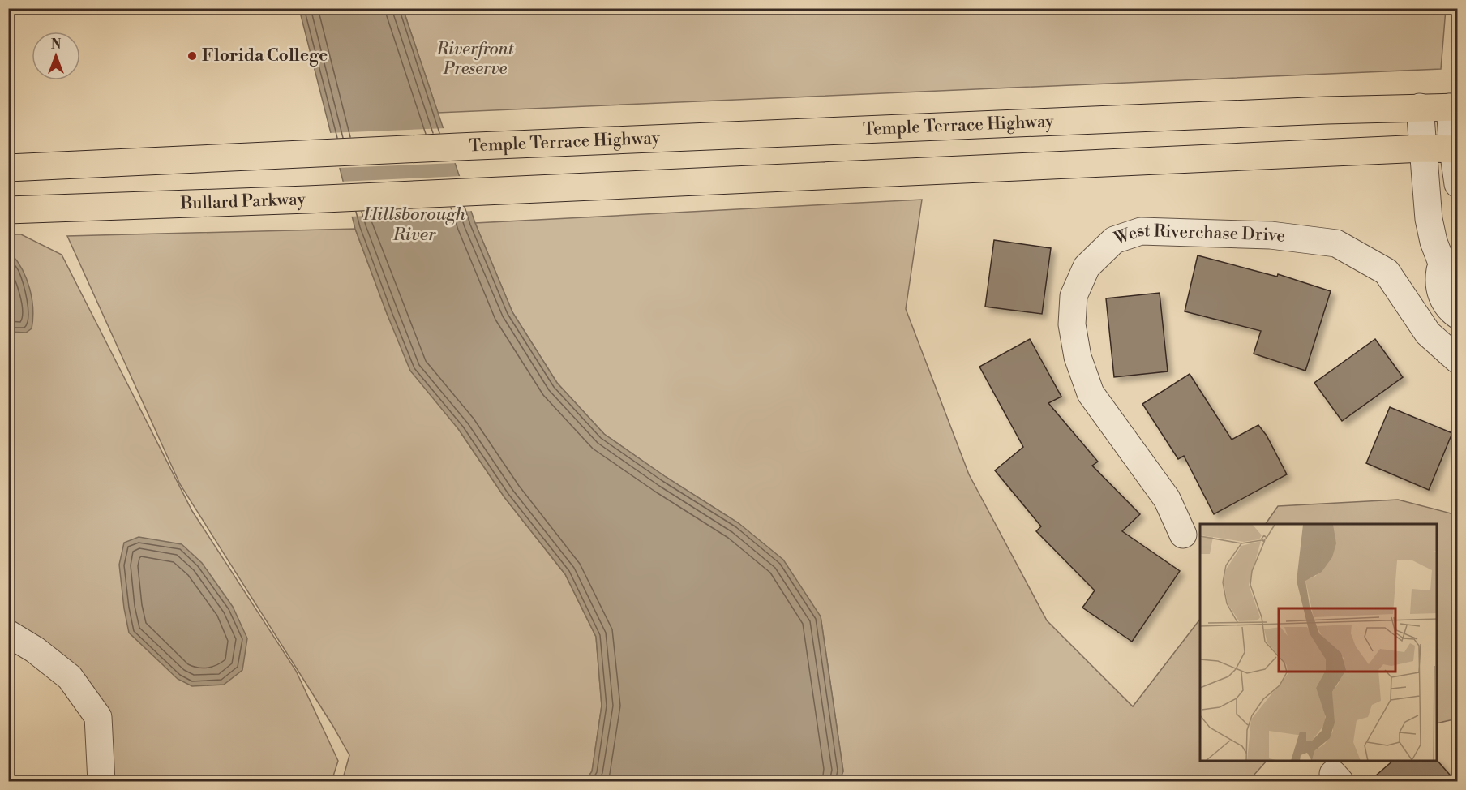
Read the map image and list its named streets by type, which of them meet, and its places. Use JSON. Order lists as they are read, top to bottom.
{
  "streets": {
    "main road": ["Temple Terrace Highway", "Bullard Parkway"],
    "street": ["West Riverchase Drive"]
  },
  "water": ["Hillsborough River"],
  "parks": ["Riverfront Preserve"],
  "places": ["Florida College"],
  "north": "top"
}
